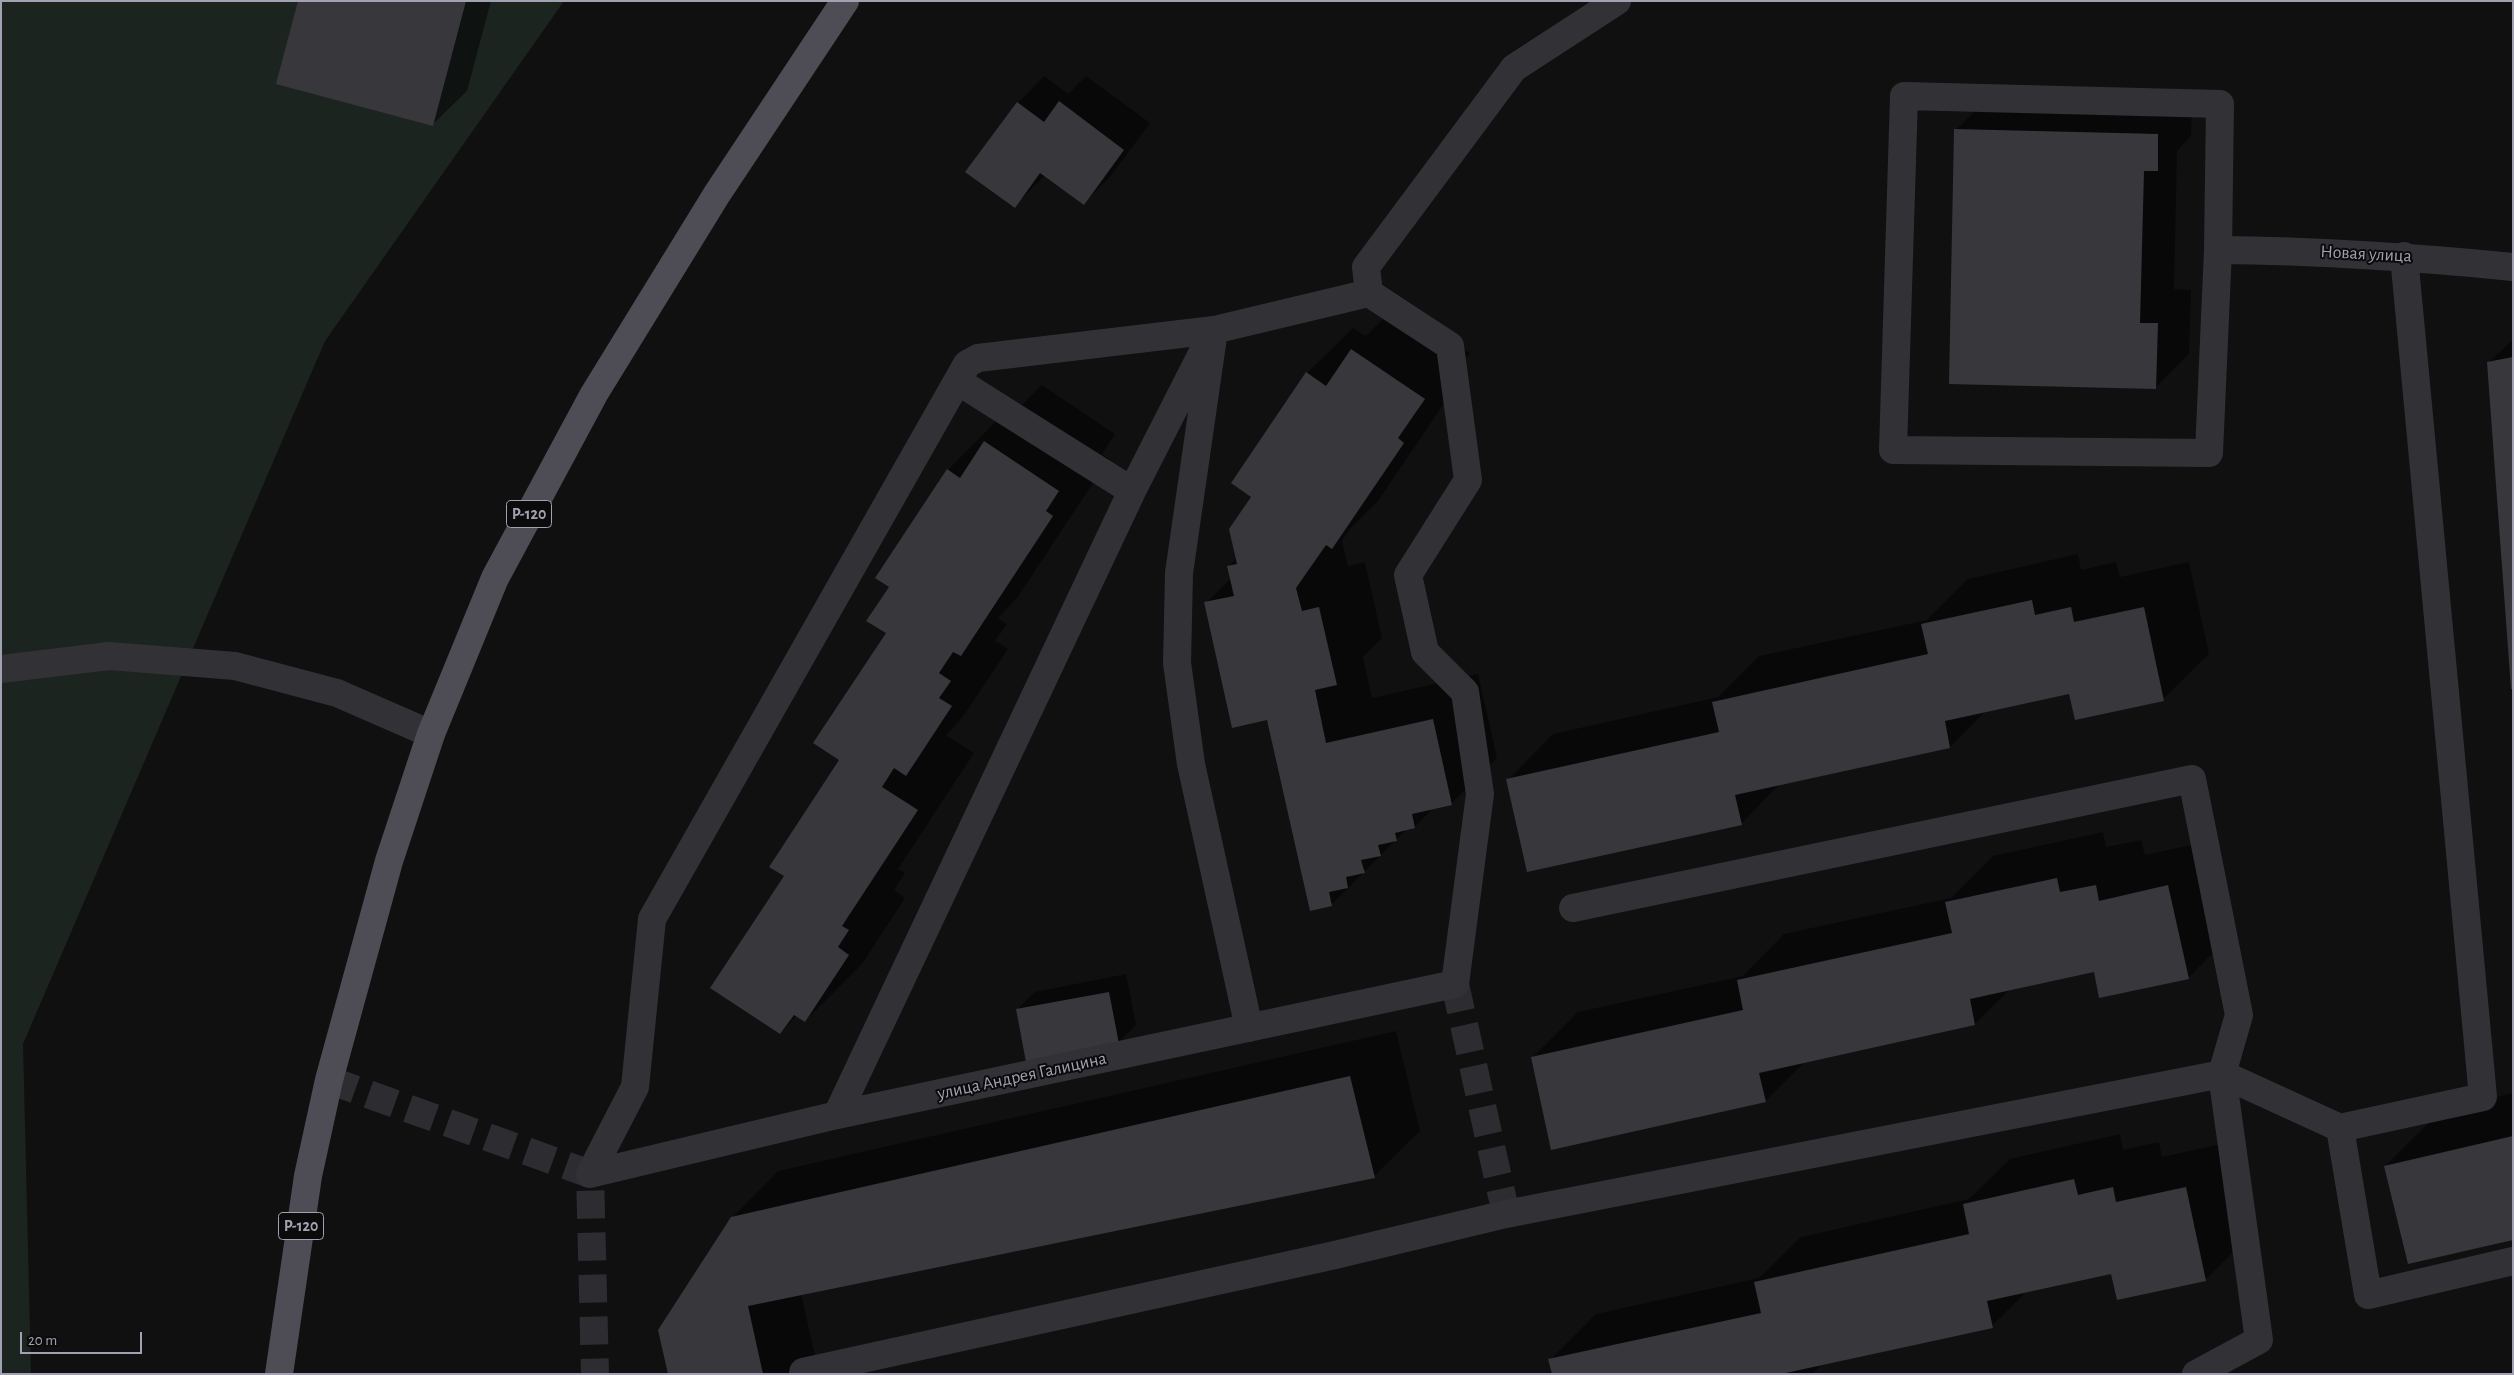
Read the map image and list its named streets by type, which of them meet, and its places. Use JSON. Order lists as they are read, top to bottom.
{
  "streets": {
    "main road": ["Р-120"],
    "street": ["Новая улица", "улица Андрея Галицина"]
  },
  "scale_bar": "20 m"
}
